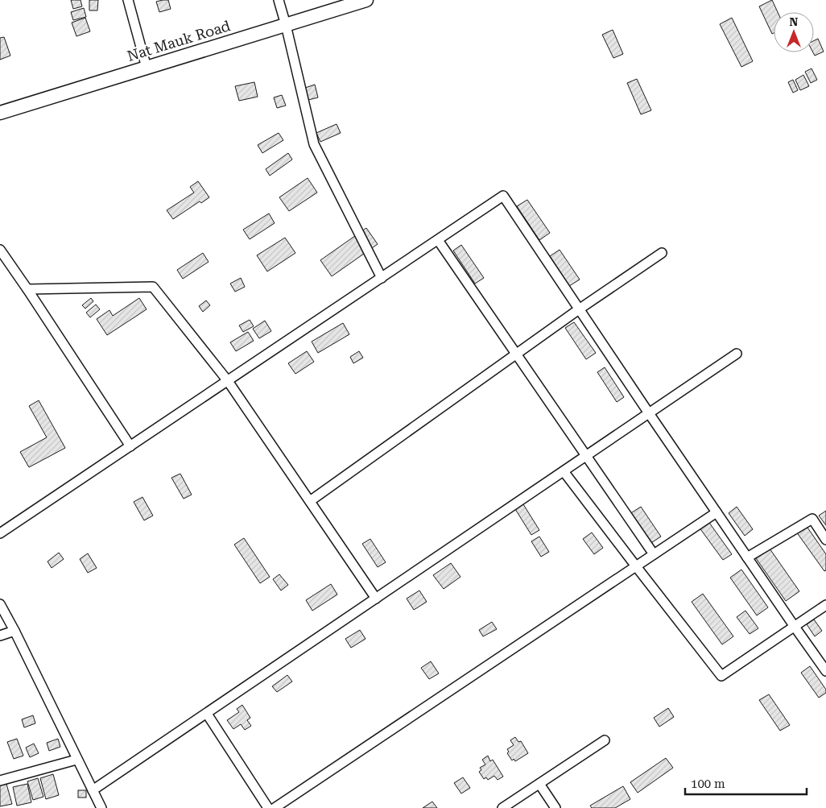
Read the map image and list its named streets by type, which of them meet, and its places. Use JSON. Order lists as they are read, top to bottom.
{
  "streets": {
    "highway": ["Nat Mauk Road"]
  },
  "scale_bar": "100 m",
  "north": "top"
}
